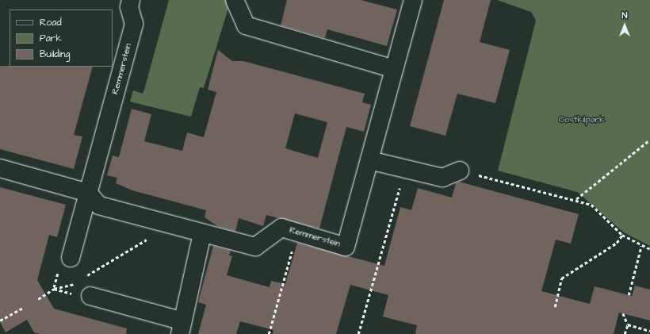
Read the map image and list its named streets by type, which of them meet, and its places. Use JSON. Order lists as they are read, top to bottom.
{
  "streets": {
    "street": ["Remmerstein"]
  },
  "parks": ["Oostkilpark"],
  "legend": ["Road", "Park", "Building"],
  "north": "top"
}
